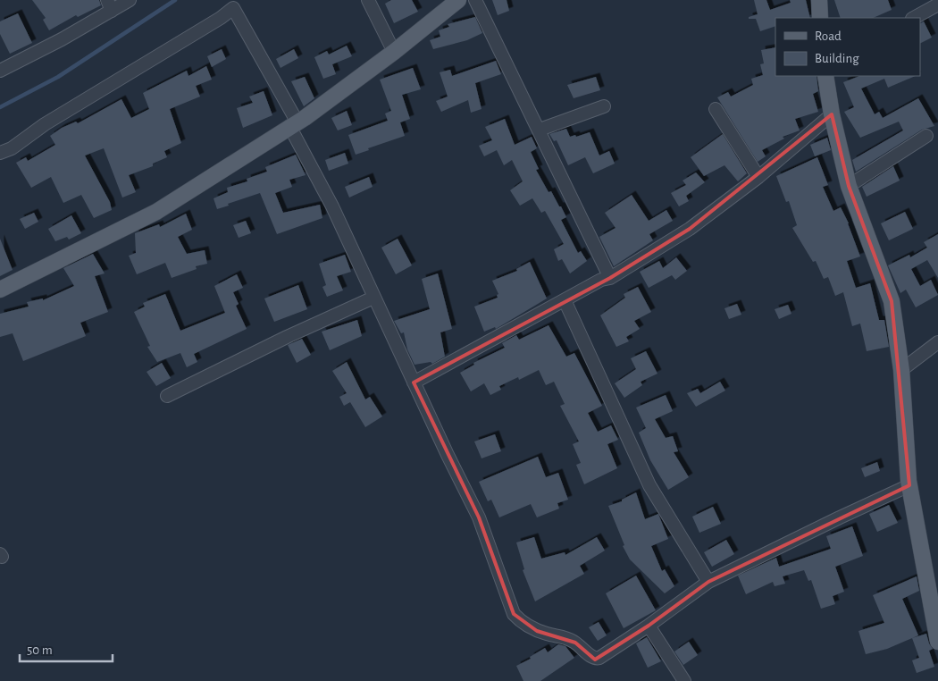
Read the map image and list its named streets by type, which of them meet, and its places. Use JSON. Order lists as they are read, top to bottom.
{
  "legend": ["Road", "Building"],
  "scale_bar": "50 m"
}
